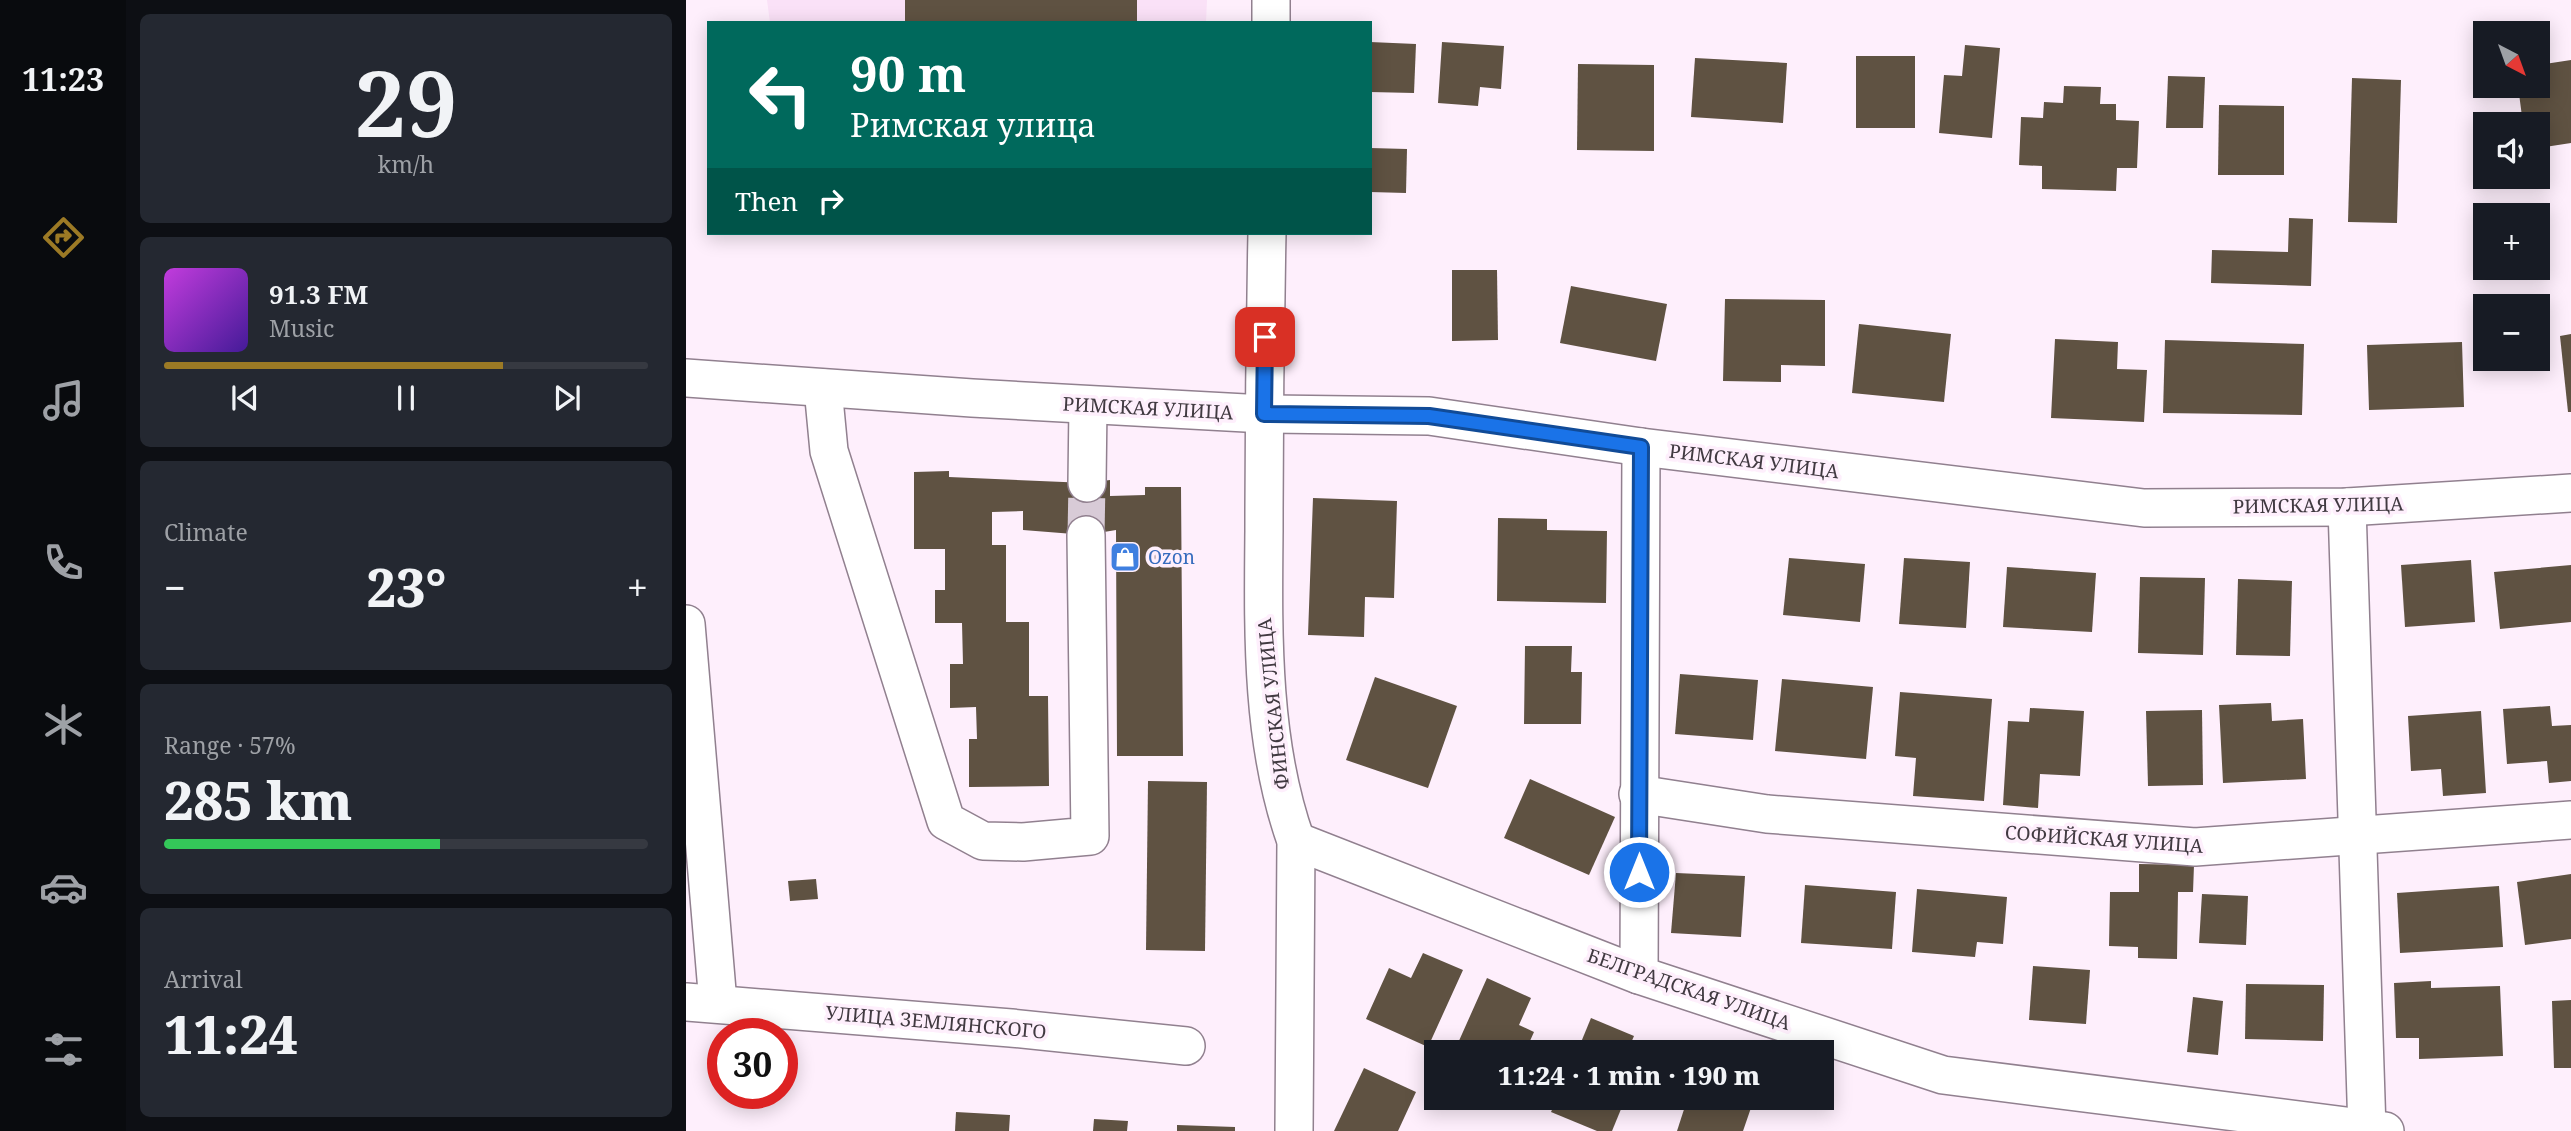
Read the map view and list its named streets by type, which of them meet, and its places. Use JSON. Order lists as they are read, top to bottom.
{
  "streets": {
    "street": [
      "РИМСКАЯ УЛИЦА",
      "ФИНСКАЯ УЛИЦА",
      "СОФИЙСКАЯ УЛИЦА",
      "БЕЛГРАДСКАЯ УЛИЦА",
      "УЛИЦА ЗЕМЛЯНСКОГО"
    ]
  },
  "crossings": [
    ["РИМСКАЯ УЛИЦА", "ФИНСКАЯ УЛИЦА"],
    ["ФИНСКАЯ УЛИЦА", "БЕЛГРАДСКАЯ УЛИЦА"]
  ],
  "places": {
    "shop": ["Ozon"]
  },
  "north": "bottom right",
  "page": {
    "tabs": "11:23",
    "tile": [
      ["29", "km/h"],
      "Climate",
      ["Range · 57%", "285 km"],
      ["Arrival", "11:24"]
    ],
    "map_buttons": ["+", "−"],
    "turn": ["90 m", "Римская улица"],
    "then": "Then",
    "song": ["91.3 FM", "Music"],
    "heat": ["−", "23°", "+"],
    "limit": "30",
    "trip": "11:24 · 1 min · 190 m"
  }
}
